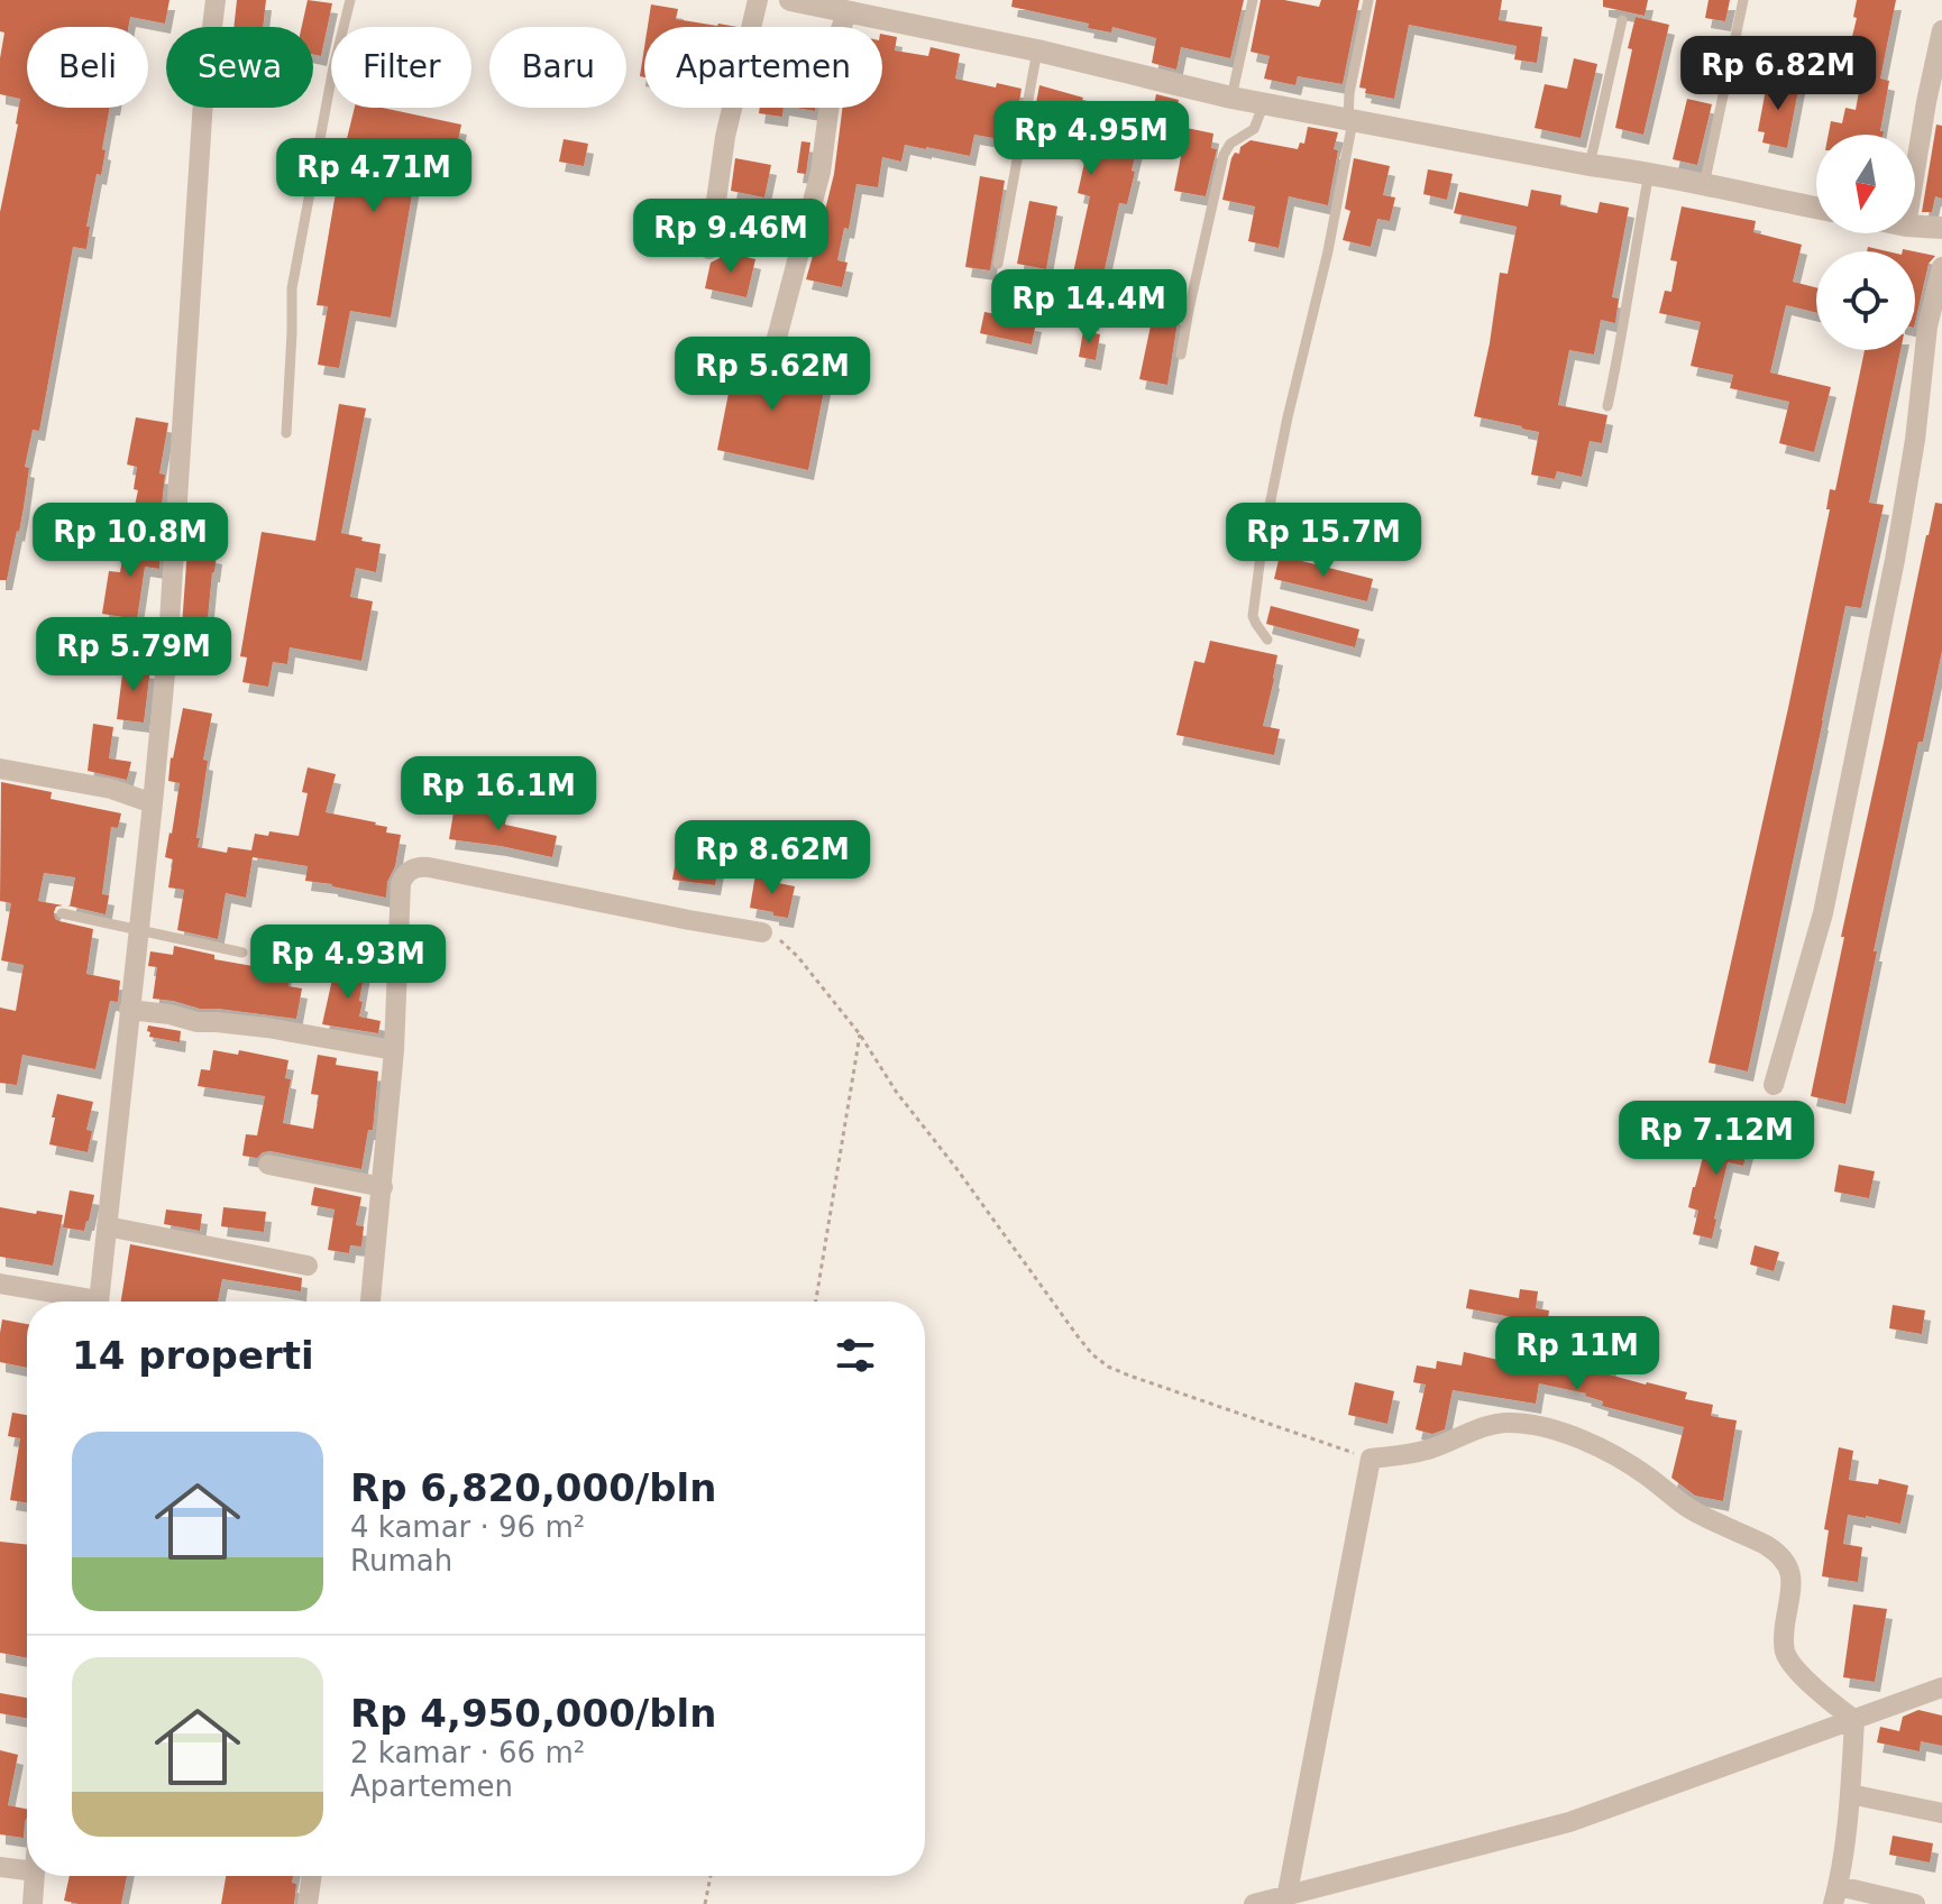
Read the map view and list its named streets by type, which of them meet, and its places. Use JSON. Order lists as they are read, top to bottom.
{
  "north": "bottom",
  "page": {
    "chip": [
      "Beli",
      "Sewa",
      "Filter",
      "Baru",
      "Apartemen"
    ],
    "price": [
      "Rp 6.82M",
      "Rp 4.95M",
      "Rp 4.71M",
      "Rp 9.46M",
      "Rp 14.4M",
      "Rp 5.62M",
      "Rp 10.8M",
      "Rp 15.7M",
      "Rp 5.79M",
      "Rp 16.1M",
      "Rp 8.62M",
      "Rp 4.93M",
      "Rp 7.12M",
      "Rp 11M"
    ],
    "heading": "14 properti",
    "list": [
      {
        "name": "Rp 6,820,000/bln",
        "note": "4 kamar · 96 m² · Rumah"
      },
      {
        "name": "Rp 4,950,000/bln",
        "note": "2 kamar · 66 m² · Apartemen"
      }
    ]
  }
}
